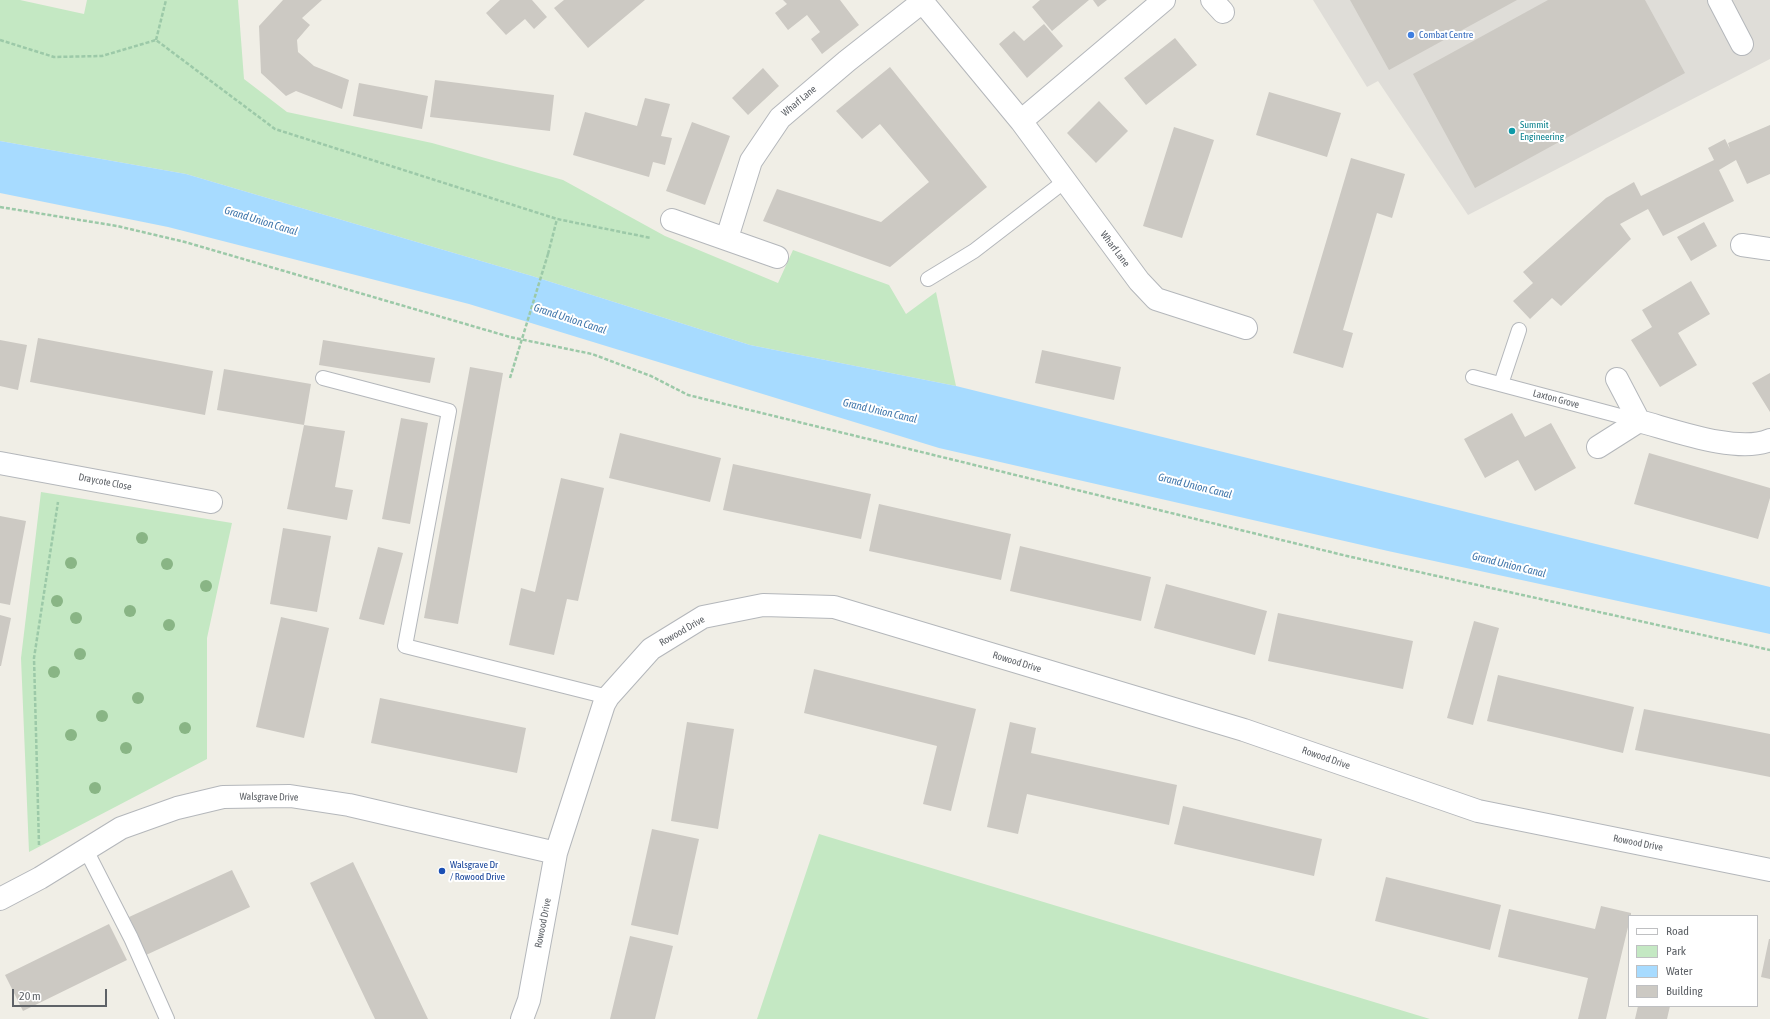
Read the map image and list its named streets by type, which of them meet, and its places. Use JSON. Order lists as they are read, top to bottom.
{
  "streets": {
    "street": [
      "Wharf Lane",
      "Laxton Grove",
      "Draycote Close",
      "Rowood Drive",
      "Walsgrave Drive"
    ]
  },
  "crossings": [
    ["Rowood Drive", "Walsgrave Drive"]
  ],
  "water": ["Grand Union Canal"],
  "places": ["Combat Centre", "Summit Engineering", "Walsgrave Dr / Rowood Drive"],
  "legend": [
    "Road",
    "Park",
    "Water",
    "Building"
  ],
  "scale_bar": "20 m"
}
